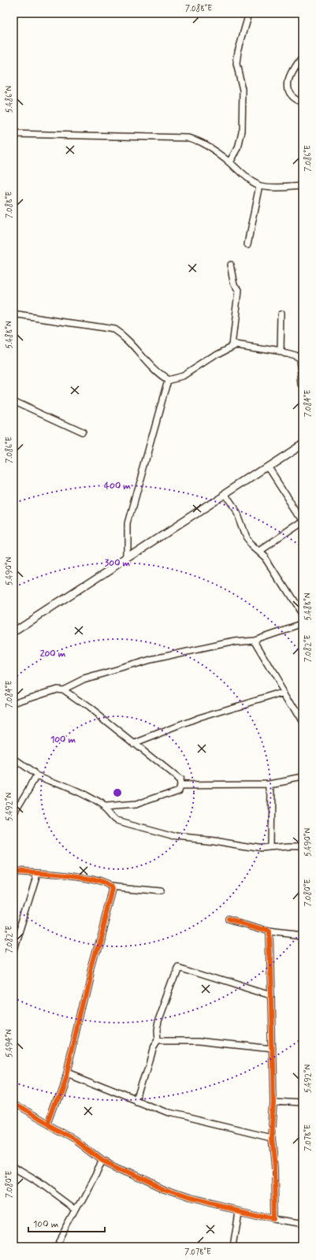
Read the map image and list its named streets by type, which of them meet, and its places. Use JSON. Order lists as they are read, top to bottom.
{
  "scale_bar": "100 m",
  "coordinates": [
    "7.088°E",
    "5.486°N",
    "7.086°E",
    "5.488°N",
    "7.084°E",
    "5.490°N",
    "7.082°E",
    "5.492°N",
    "7.080°E",
    "5.494°N",
    "7.078°E"
  ],
  "rings": [
    "400 m",
    "300 m",
    "200 m",
    "100 m"
  ]
}
